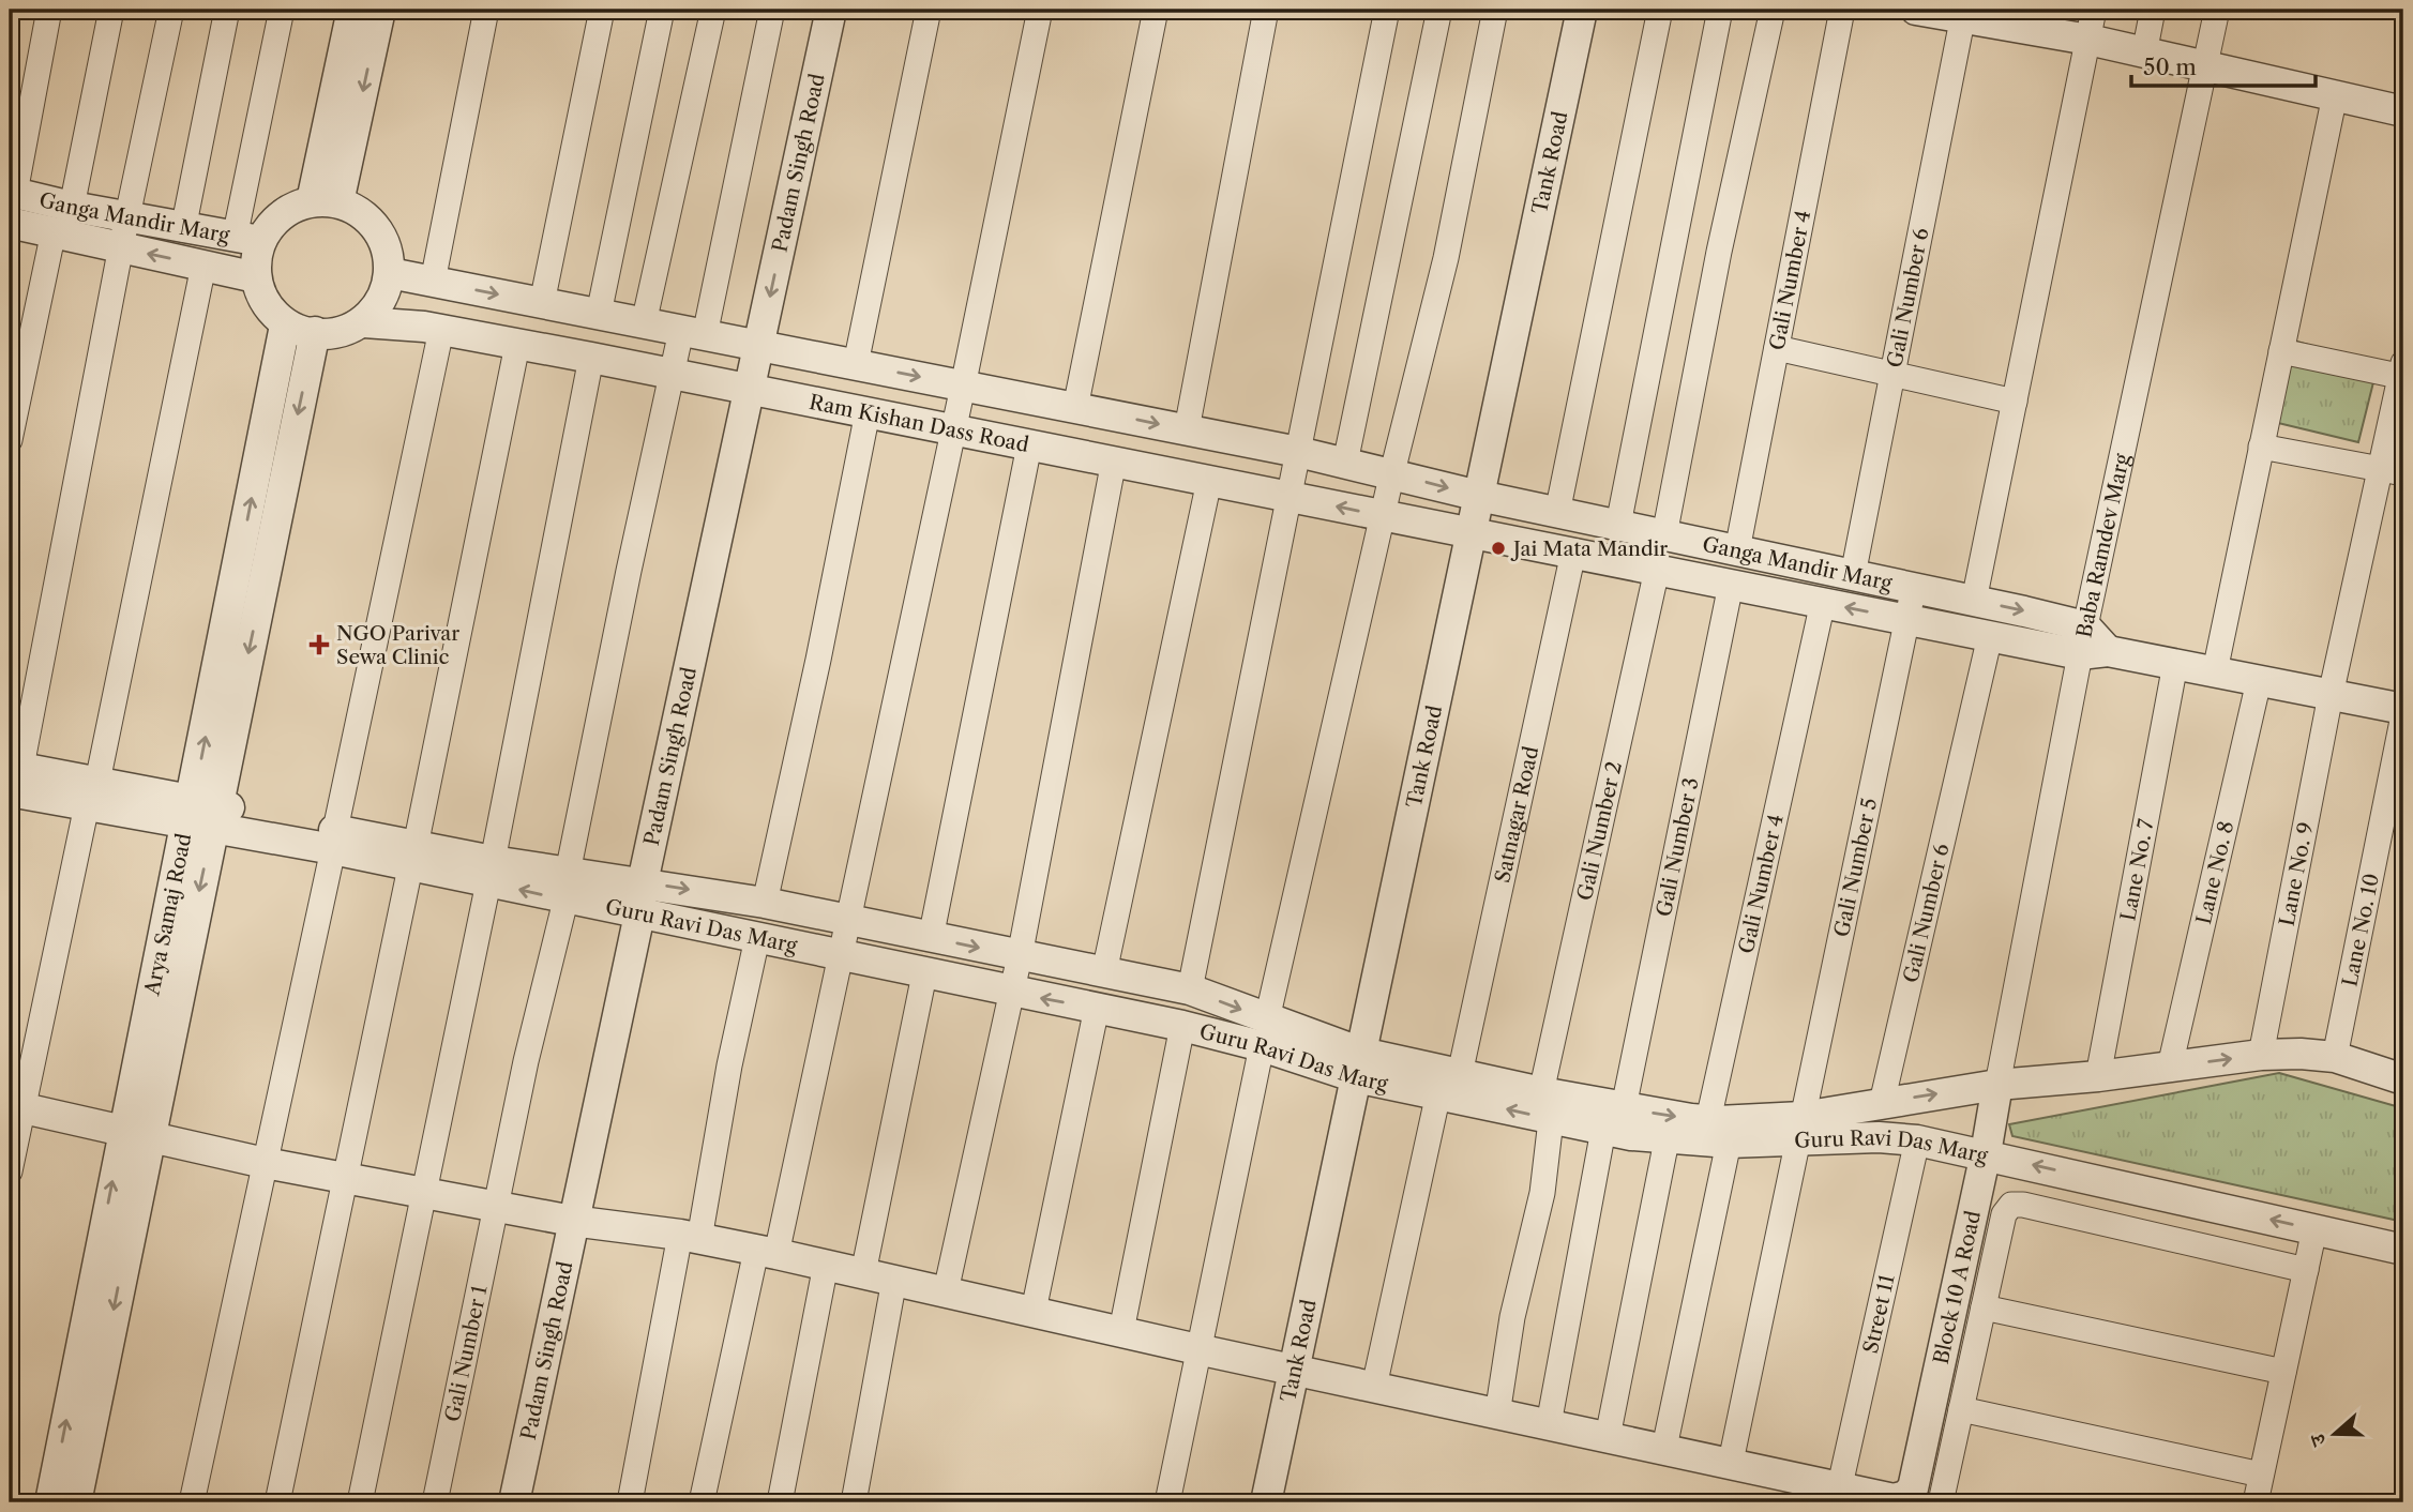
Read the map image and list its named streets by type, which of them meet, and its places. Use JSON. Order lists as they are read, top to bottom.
{
  "streets": {
    "street": [
      "Tank Road",
      "Padam Singh Road",
      "Ganga Mandir Marg",
      "Gali Number 4",
      "Gali Number 6",
      "Ram Kishan Dass Road",
      "Baba Ramdev Marg",
      "Satnagar Road",
      "Gali Number 2",
      "Gali Number 3",
      "Gali Number 5",
      "Lane No. 7",
      "Lane No. 8",
      "Lane No. 9",
      "Arya Samaj Road",
      "Guru Ravi Das Marg",
      "Lane No. 10",
      "Block 10 A Road",
      "Street 11",
      "Gali Number 1"
    ]
  },
  "crossings": [
    ["Tank Road", "Ganga Mandir Marg"],
    ["Tank Road", "Ram Kishan Dass Road"],
    ["Tank Road", "Guru Ravi Das Marg"],
    ["Padam Singh Road", "Ram Kishan Dass Road"],
    ["Padam Singh Road", "Guru Ravi Das Marg"],
    ["Ganga Mandir Marg", "Gali Number 4"],
    ["Ganga Mandir Marg", "Gali Number 6"],
    ["Ganga Mandir Marg", "Ram Kishan Dass Road"],
    ["Ganga Mandir Marg", "Baba Ramdev Marg"],
    ["Ganga Mandir Marg", "Satnagar Road"],
    ["Ganga Mandir Marg", "Gali Number 2"],
    ["Ganga Mandir Marg", "Gali Number 3"],
    ["Ganga Mandir Marg", "Gali Number 5"],
    ["Ganga Mandir Marg", "Lane No. 7"],
    ["Ganga Mandir Marg", "Lane No. 8"],
    ["Ganga Mandir Marg", "Lane No. 9"],
    ["Ganga Mandir Marg", "Arya Samaj Road"],
    ["Gali Number 4", "Guru Ravi Das Marg"],
    ["Gali Number 6", "Guru Ravi Das Marg"],
    ["Ram Kishan Dass Road", "Arya Samaj Road"],
    ["Ram Kishan Dass Road", "Gali Number 1"],
    ["Baba Ramdev Marg", "Guru Ravi Das Marg"],
    ["Baba Ramdev Marg", "Block 10 A Road"],
    ["Satnagar Road", "Guru Ravi Das Marg"],
    ["Gali Number 2", "Guru Ravi Das Marg"],
    ["Gali Number 3", "Guru Ravi Das Marg"],
    ["Gali Number 5", "Guru Ravi Das Marg"],
    ["Lane No. 7", "Guru Ravi Das Marg"],
    ["Lane No. 8", "Guru Ravi Das Marg"],
    ["Lane No. 9", "Guru Ravi Das Marg"],
    ["Arya Samaj Road", "Guru Ravi Das Marg"],
    ["Guru Ravi Das Marg", "Lane No. 10"],
    ["Guru Ravi Das Marg", "Block 10 A Road"],
    ["Guru Ravi Das Marg", "Street 11"],
    ["Guru Ravi Das Marg", "Gali Number 1"],
    ["Block 10 A Road", "Street 11"]
  ],
  "places": {
    "other": ["Jai Mata Mandir"],
    "health": ["NGO Parivar Sewa Clinic"]
  },
  "scale_bar": "50 m",
  "north": "left"
}
